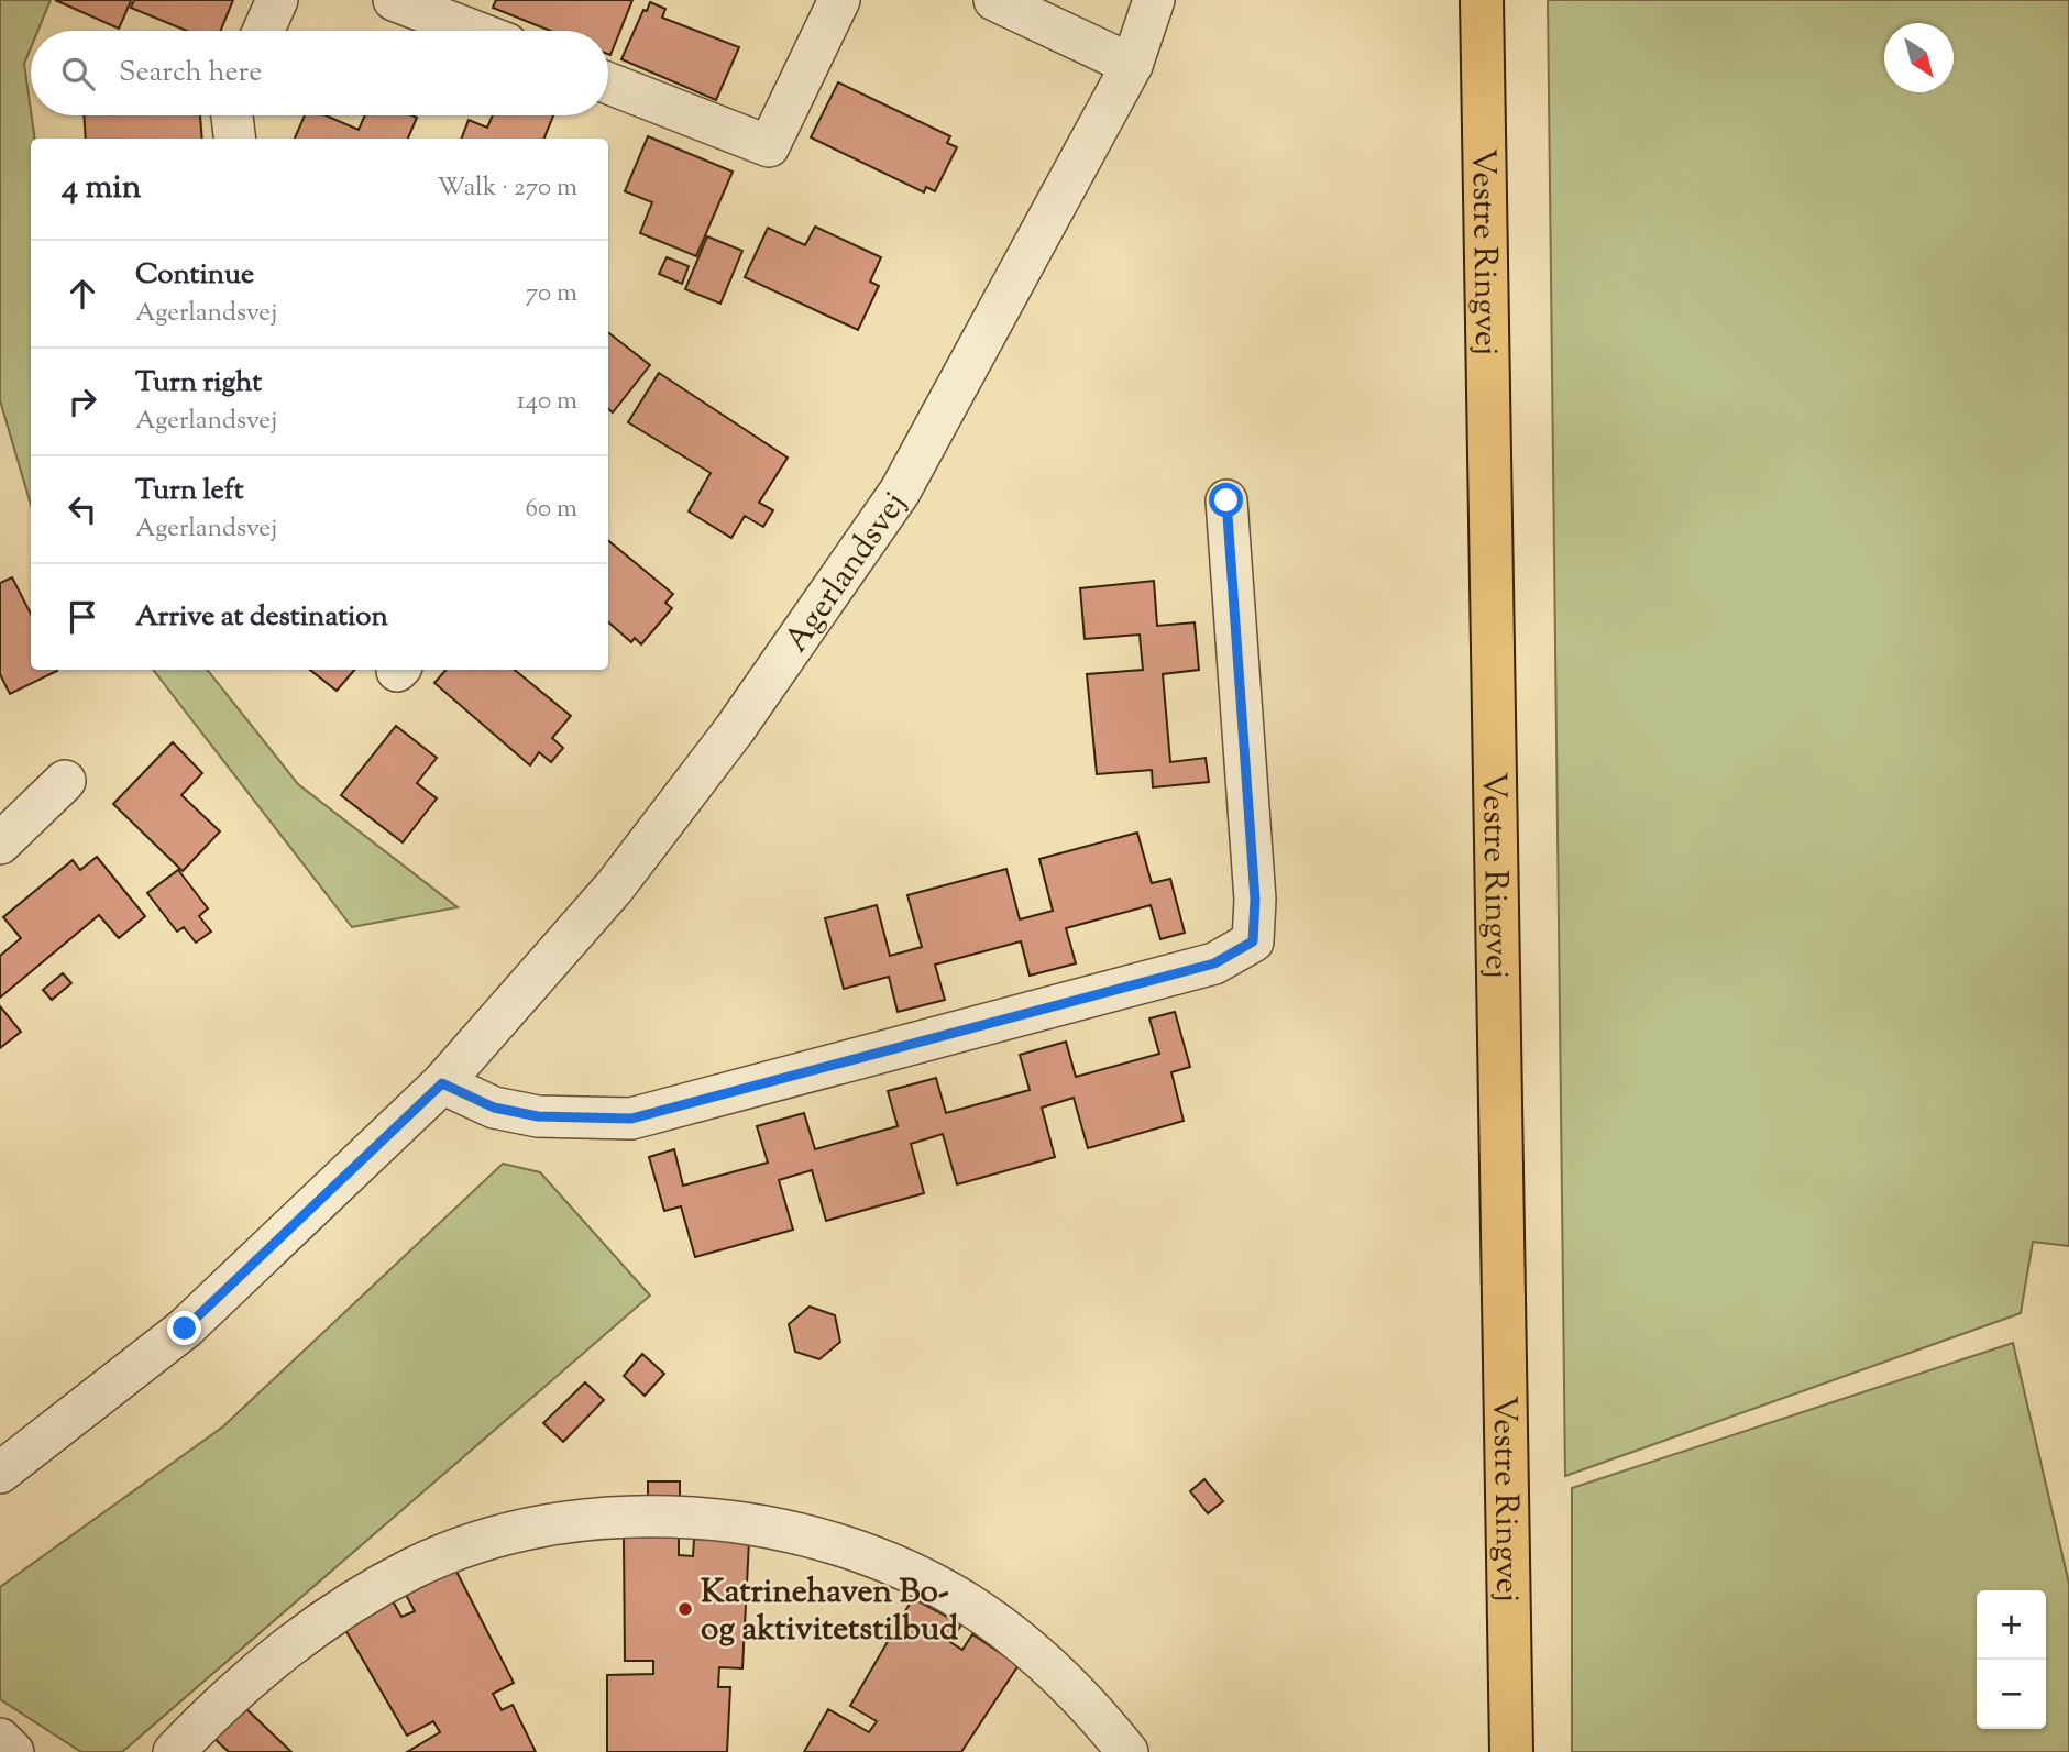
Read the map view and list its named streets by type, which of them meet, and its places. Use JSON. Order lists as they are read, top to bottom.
{
  "streets": {
    "main road": ["Vestre Ringvej"],
    "street": ["Agerlandsvej"]
  },
  "places": ["Katrinehaven Bo- og aktivitetstilbud"],
  "north": "bottom right",
  "page": {
    "search": "Search here",
    "heading": ["4 min", "Walk · 270 m"],
    "list": [
      ["Continue", "Agerlandsvej", "70 m"],
      ["Turn right", "Agerlandsvej", "140 m"],
      ["Turn left", "Agerlandsvej", "60 m"],
      "Arrive at destination"
    ],
    "map_buttons": ["+", "−"]
  }
}
